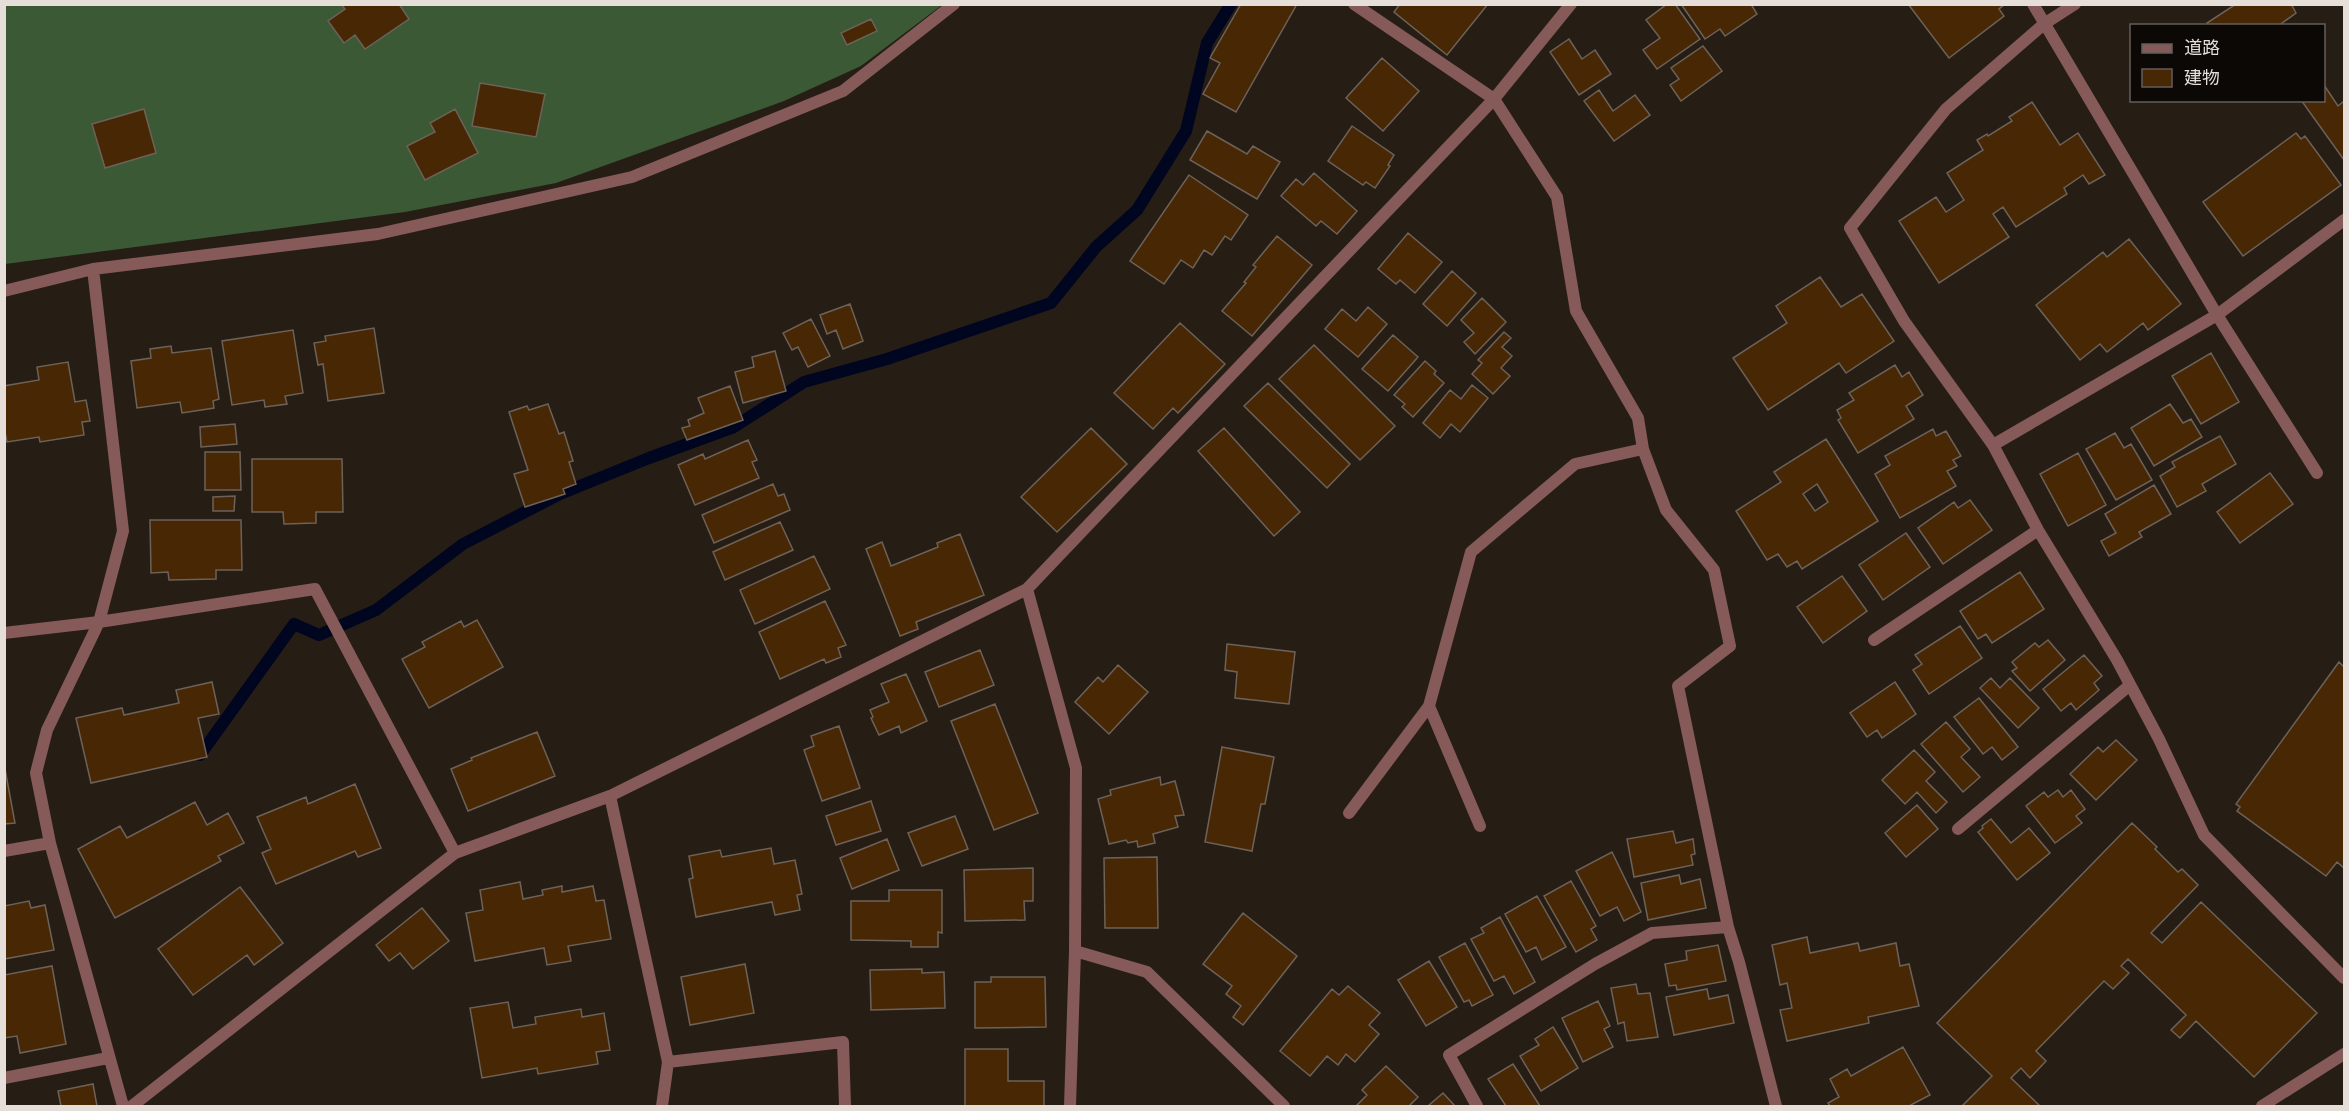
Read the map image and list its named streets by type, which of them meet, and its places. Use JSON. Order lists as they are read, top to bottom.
{
  "legend": ["道路", "建物"]
}
